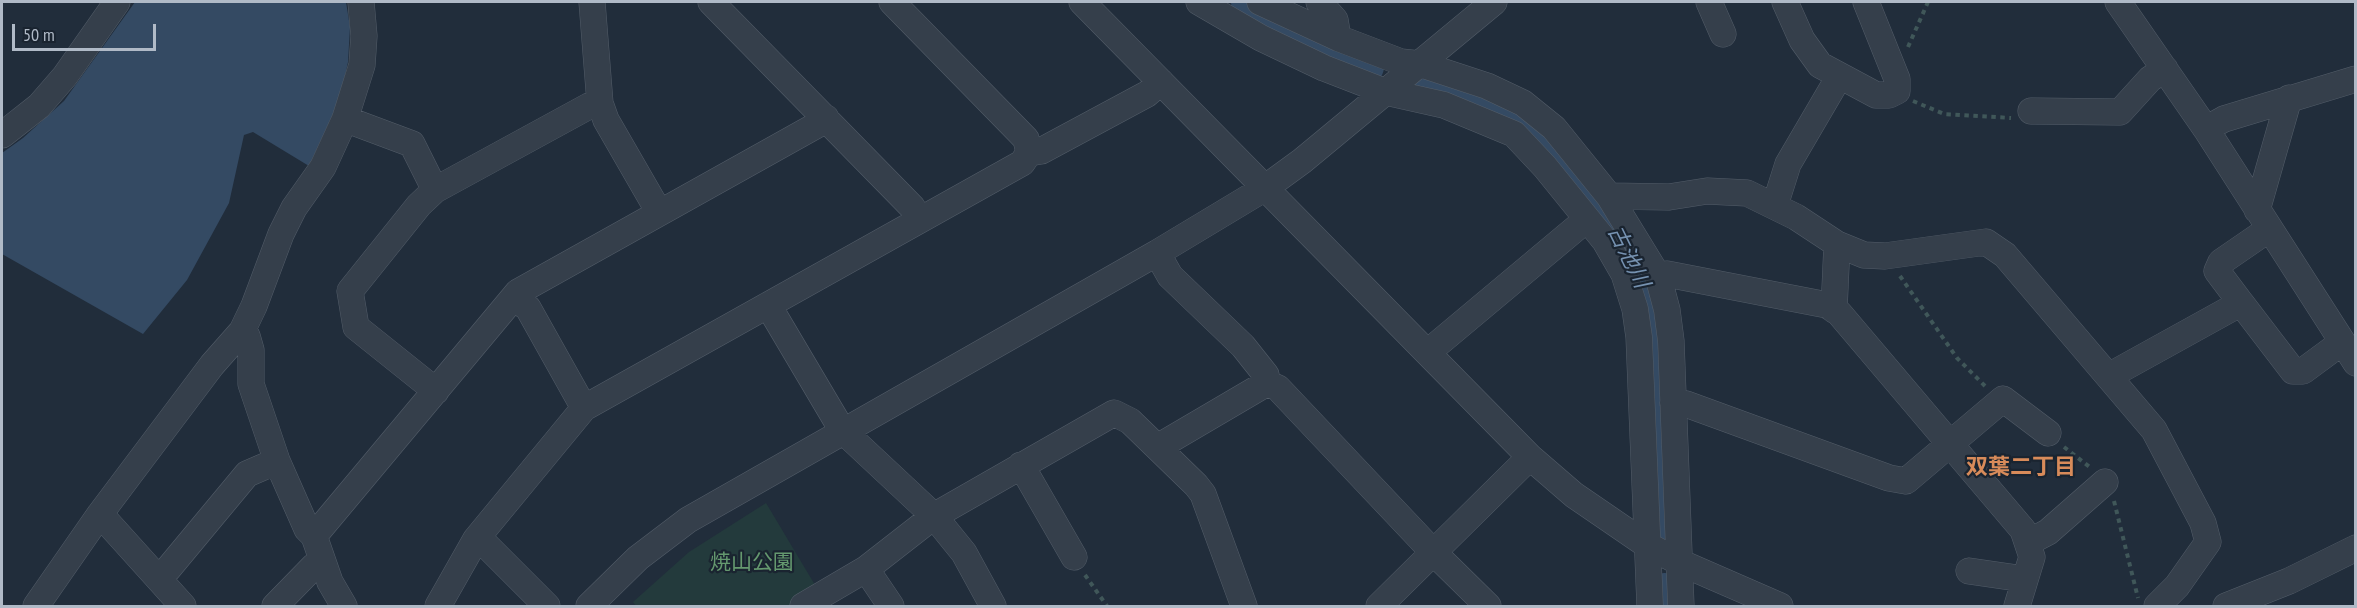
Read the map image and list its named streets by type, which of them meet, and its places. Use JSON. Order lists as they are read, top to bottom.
{
  "districts": ["双葉二丁目"],
  "water": ["古池川"],
  "parks": ["焼山公園"],
  "scale_bar": "50 m"
}
